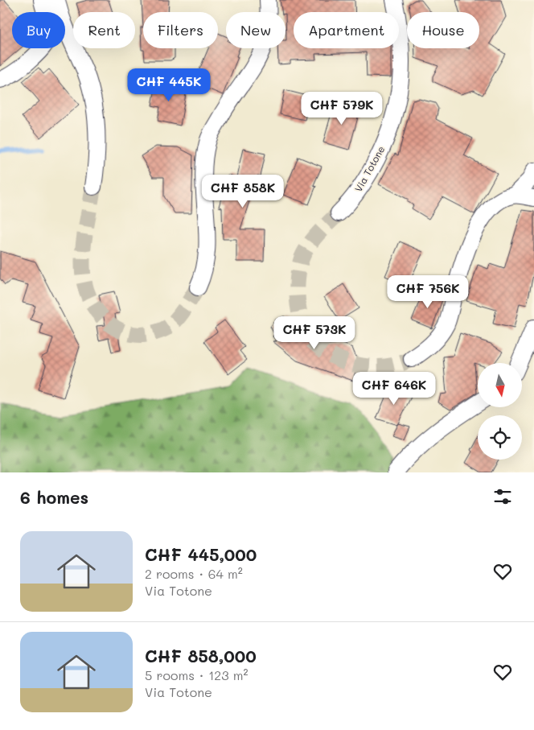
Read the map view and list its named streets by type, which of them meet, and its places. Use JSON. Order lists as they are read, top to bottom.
{
  "streets": {
    "street": ["Via Totone"]
  },
  "north": "bottom",
  "page": {
    "chip": [
      "Buy",
      "Rent",
      "Filters",
      "New",
      "Apartment",
      "House"
    ],
    "price": [
      "CHF 445K",
      "CHF 579K",
      "CHF 858K",
      "CHF 756K",
      "CHF 573K",
      "CHF 646K"
    ],
    "heading": "6 homes",
    "list": [
      {
        "name": "CHF 445,000",
        "note": "2 rooms · 64 m² · Via Totone"
      },
      {
        "name": "CHF 858,000",
        "note": "5 rooms · 123 m² · Via Totone"
      }
    ]
  }
}
